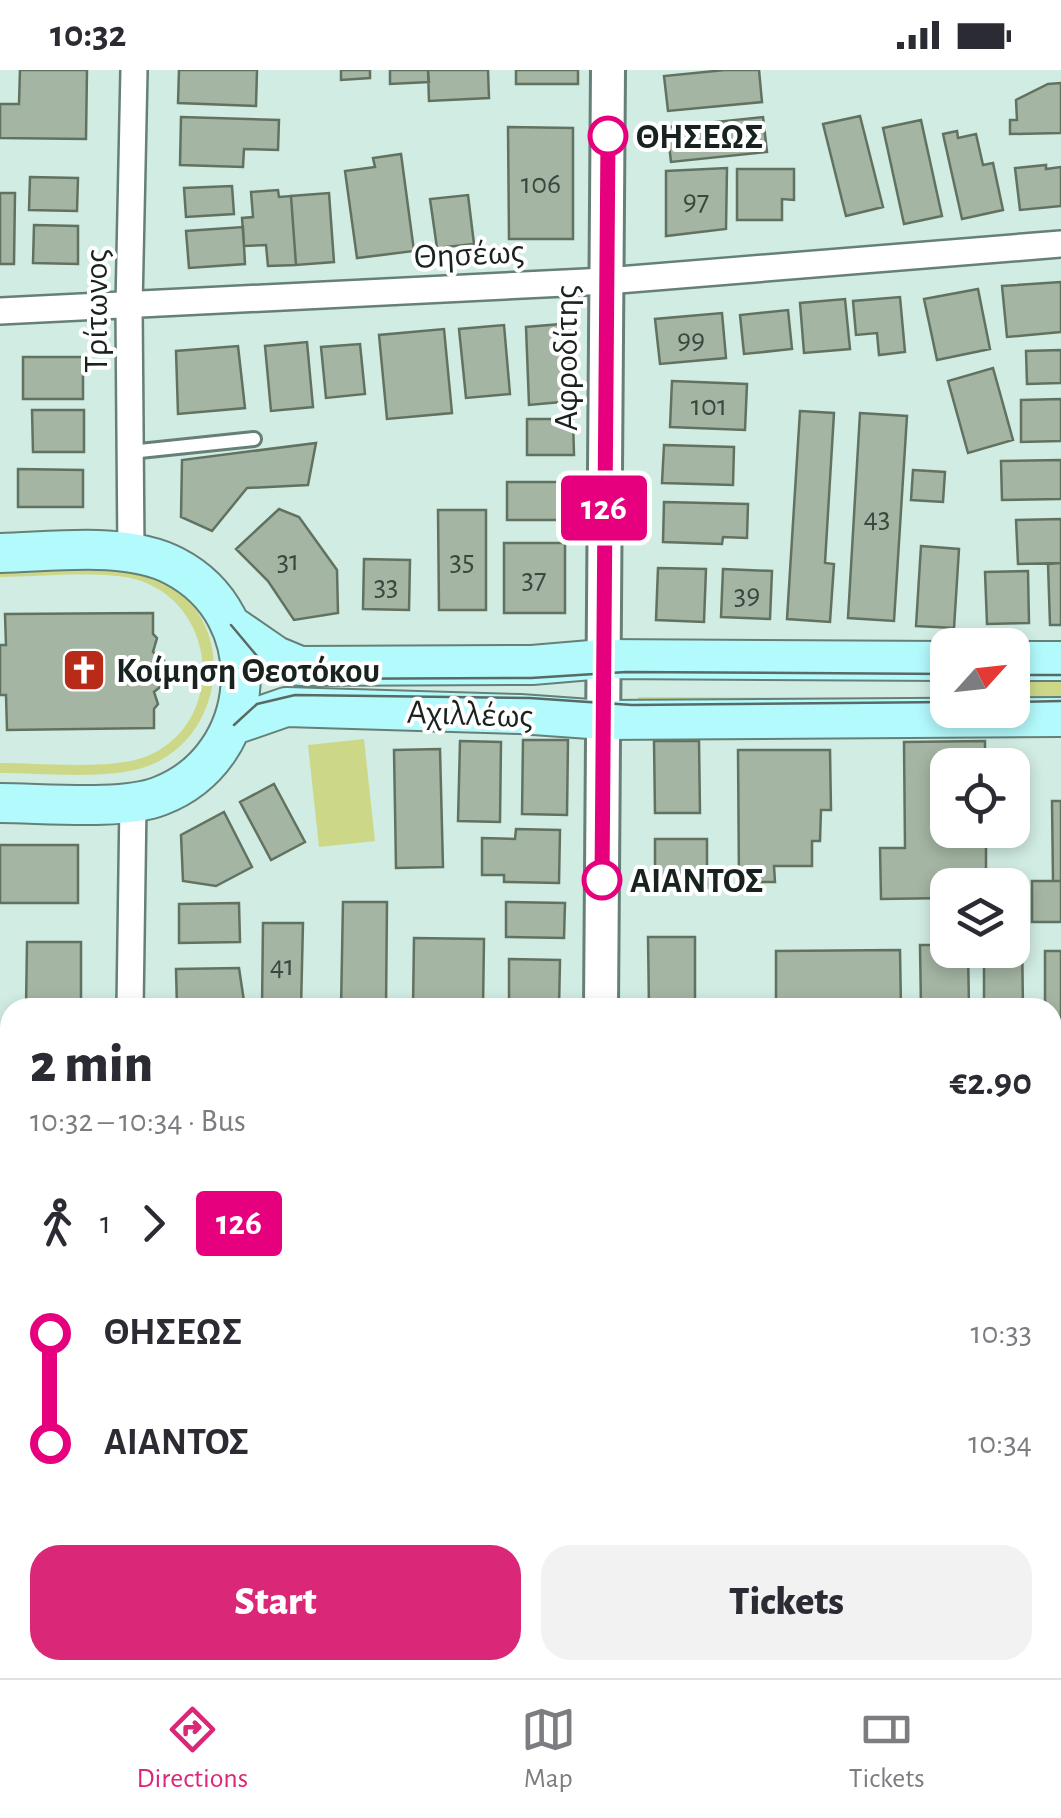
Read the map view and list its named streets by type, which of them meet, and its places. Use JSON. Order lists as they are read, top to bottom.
{
  "streets": {
    "main road": ["Αχιλλέως"],
    "street": ["Θησέως", "Τρίτωνος", "Αφροδίτης"]
  },
  "crossings": [
    ["Θησέως", "Τρίτωνος"],
    ["Θησέως", "Αφροδίτης"],
    ["Αφροδίτης", "Αχιλλέως"]
  ],
  "places": {
    "other": ["ΘΗΣΕΩΣ", "ΑΙΑΝΤΟΣ"],
    "church": ["Κοίμηση Θεοτόκου"]
  },
  "lines": ["bus line 126"],
  "house_numbers": [
    "106",
    "97",
    "99",
    "101",
    "43",
    "31",
    "35",
    "37",
    "33",
    "39",
    "41"
  ],
  "north": "top right",
  "page": {
    "status": "10:32",
    "on_map": "126",
    "heading": ["2 min", "10:32 – 10:34 · Bus", "€2.90"],
    "legs": ["1", "126"],
    "list": [
      {
        "name": "ΘΗΣΕΩΣ",
        "value": "10:33"
      },
      {
        "name": "ΑΙΑΝΤΟΣ",
        "value": "10:34"
      }
    ],
    "buttons": ["Start", "Tickets"],
    "tabs": ["Directions", "Map", "Tickets"]
  }
}
